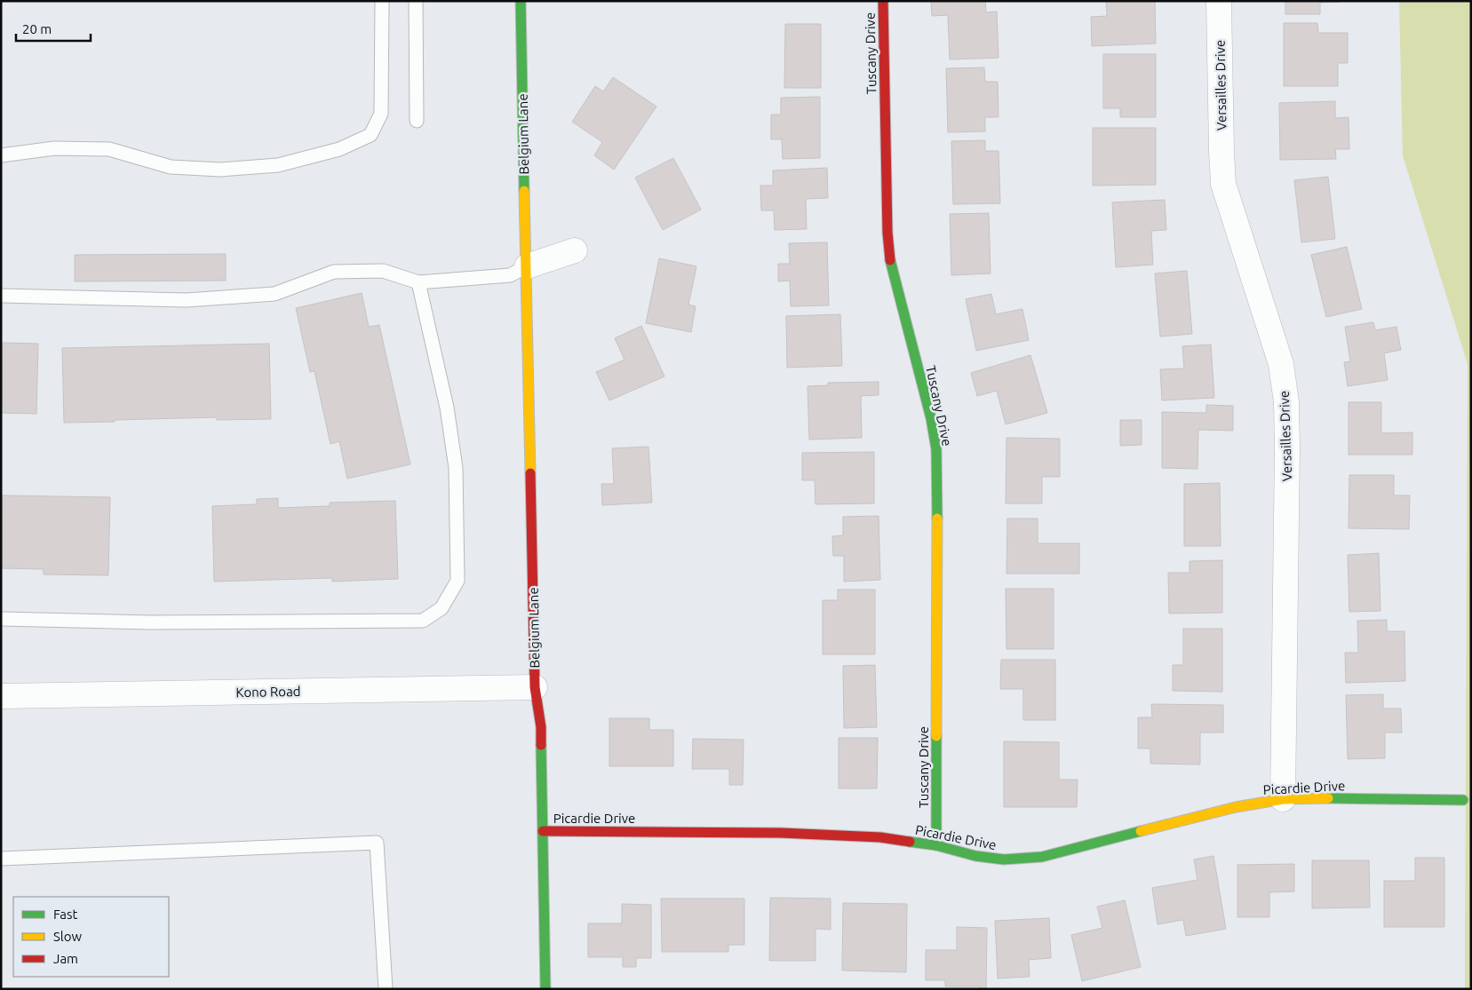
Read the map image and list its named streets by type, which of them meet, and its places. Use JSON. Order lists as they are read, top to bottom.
{
  "streets": {
    "street": [
      "Tuscany Drive",
      "Versailles Drive",
      "Belgium Lane",
      "Kono Road",
      "Picardie Drive"
    ]
  },
  "crossings": [
    ["Tuscany Drive", "Picardie Drive"],
    ["Versailles Drive", "Picardie Drive"],
    ["Belgium Lane", "Kono Road"],
    ["Belgium Lane", "Picardie Drive"]
  ],
  "legend": ["Fast", "Slow", "Jam"],
  "scale_bar": "20 m"
}
